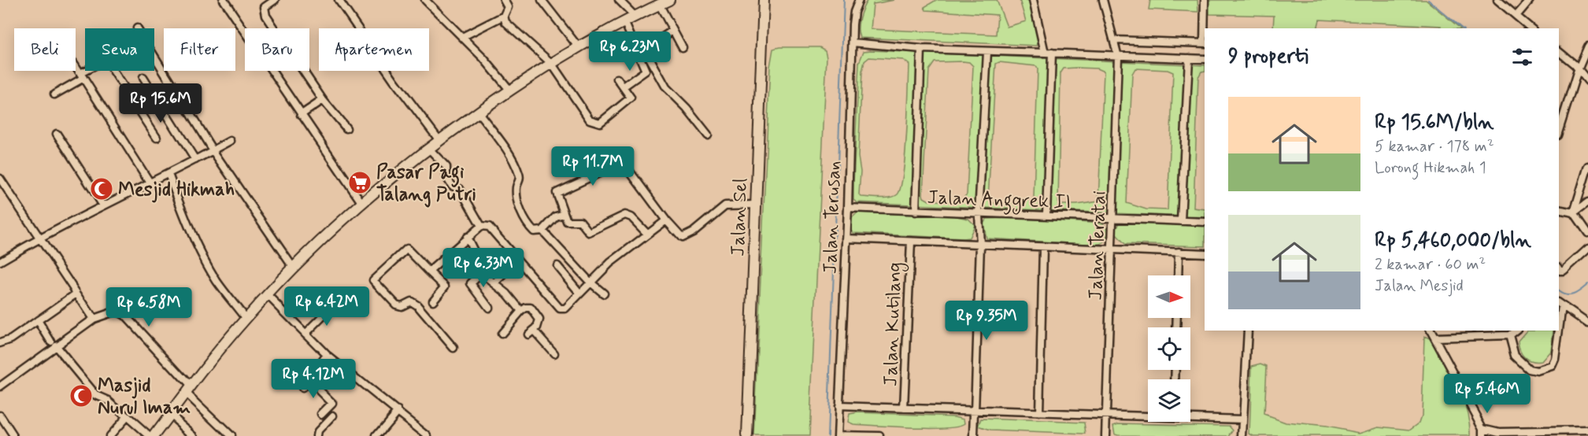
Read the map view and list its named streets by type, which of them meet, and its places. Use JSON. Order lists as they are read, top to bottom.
{
  "streets": {
    "main road": ["Jalan Sel"],
    "street": [
      "Jalan Anggrek II",
      "Jalan Terusan",
      "Jalan Teratai",
      "Jalan Kutilang"
    ]
  },
  "crossings": [
    ["Jalan Anggrek II", "Jalan Terusan"],
    ["Jalan Anggrek II", "Jalan Teratai"]
  ],
  "places": {
    "supermarket": ["Pasar Pagi Talang Putri"],
    "mosque": ["Mesjid Hikmah", "Masjid Nurul Imam"]
  },
  "north": "right",
  "page": {
    "chip": [
      "Beli",
      "Sewa",
      "Filter",
      "Baru",
      "Apartemen"
    ],
    "heading": "9 properti",
    "price": [
      "Rp 6.23M",
      "Rp 15.6M",
      "Rp 11.7M",
      "Rp 6.33M",
      "Rp 6.42M",
      "Rp 6.58M",
      "Rp 9.35M",
      "Rp 4.12M",
      "Rp 5.46M"
    ],
    "list": [
      {
        "name": "Rp 15.6M/bln",
        "note": "5 kamar · 178 m² · Lorong Hikmah 1"
      },
      {
        "name": "Rp 5,460,000/bln",
        "note": "2 kamar · 60 m² · Jalan Mesjid"
      }
    ]
  }
}
